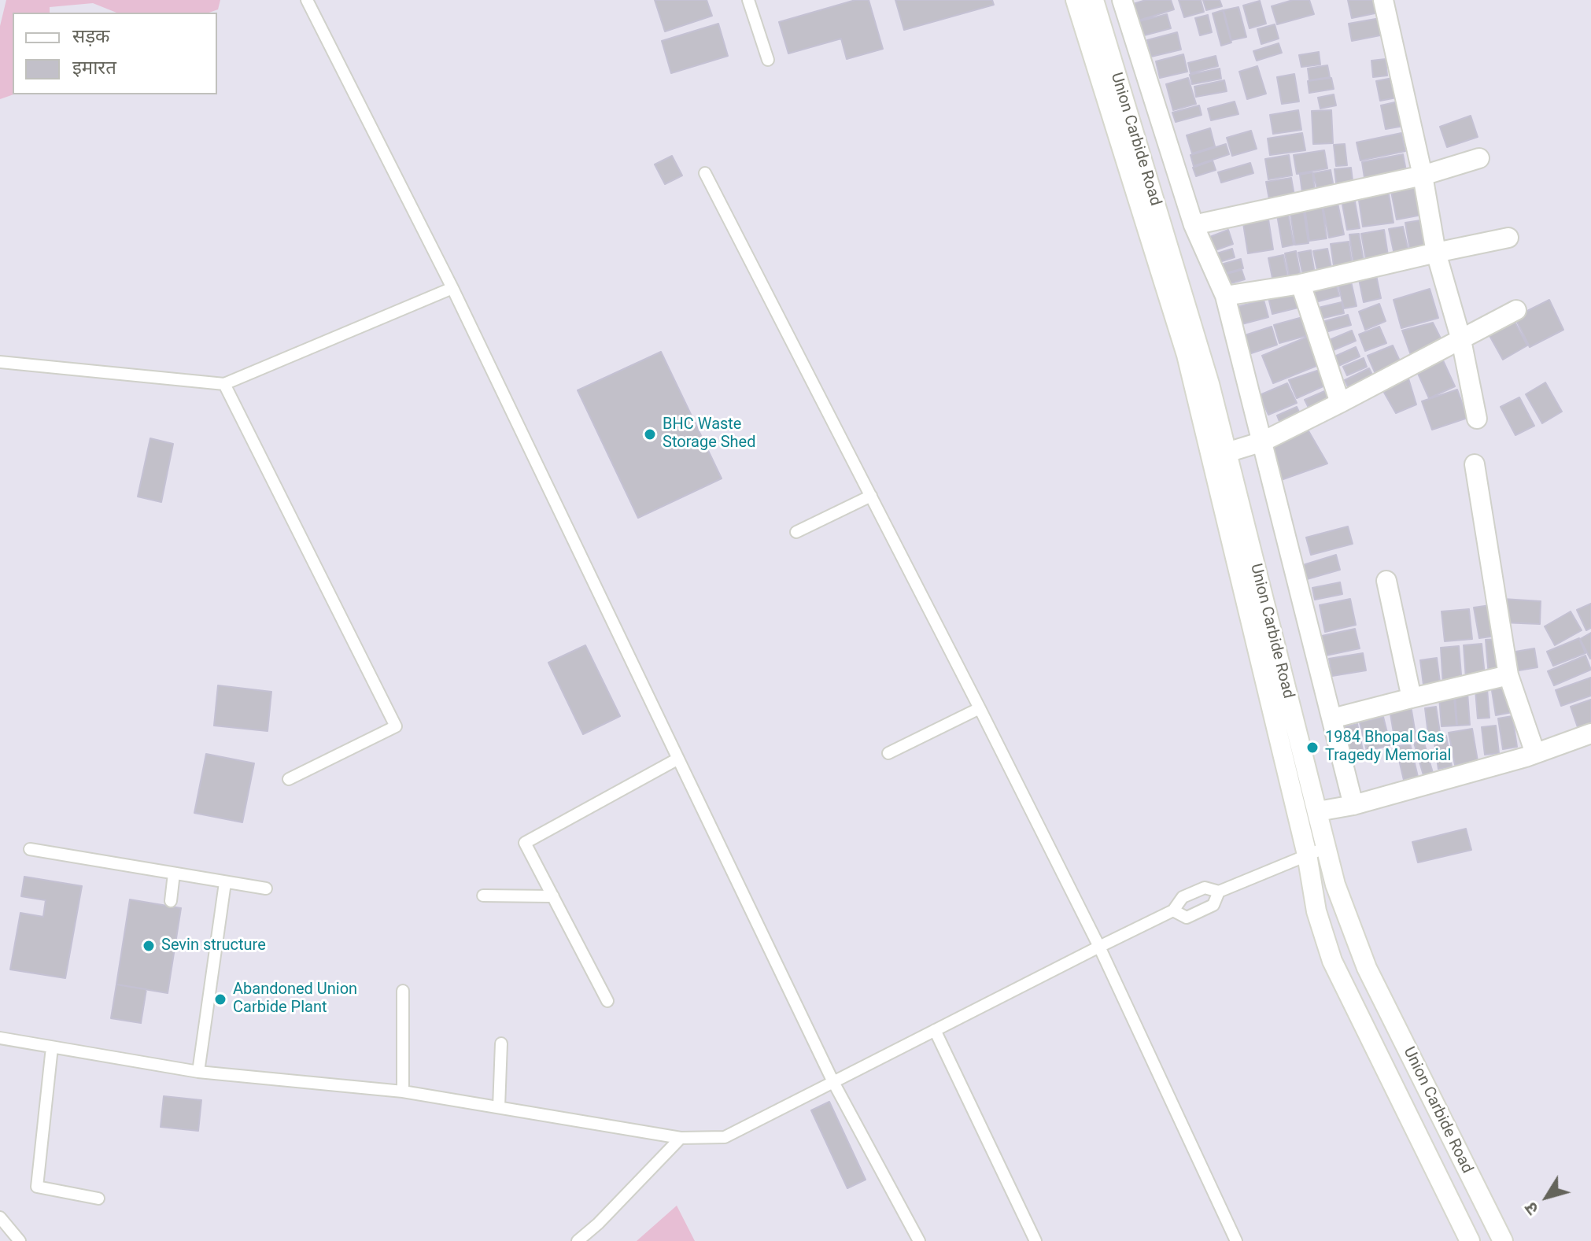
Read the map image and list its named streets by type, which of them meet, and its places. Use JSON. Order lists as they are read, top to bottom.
{
  "streets": {
    "street": ["Union Carbide Road"]
  },
  "places": [
    "BHC Waste Storage Shed",
    "1984 Bhopal Gas Tragedy Memorial",
    "Sevin structure",
    "Abandoned Union Carbide Plant"
  ],
  "legend": ["सड़क", "इमारत"],
  "north": "bottom left"
}
